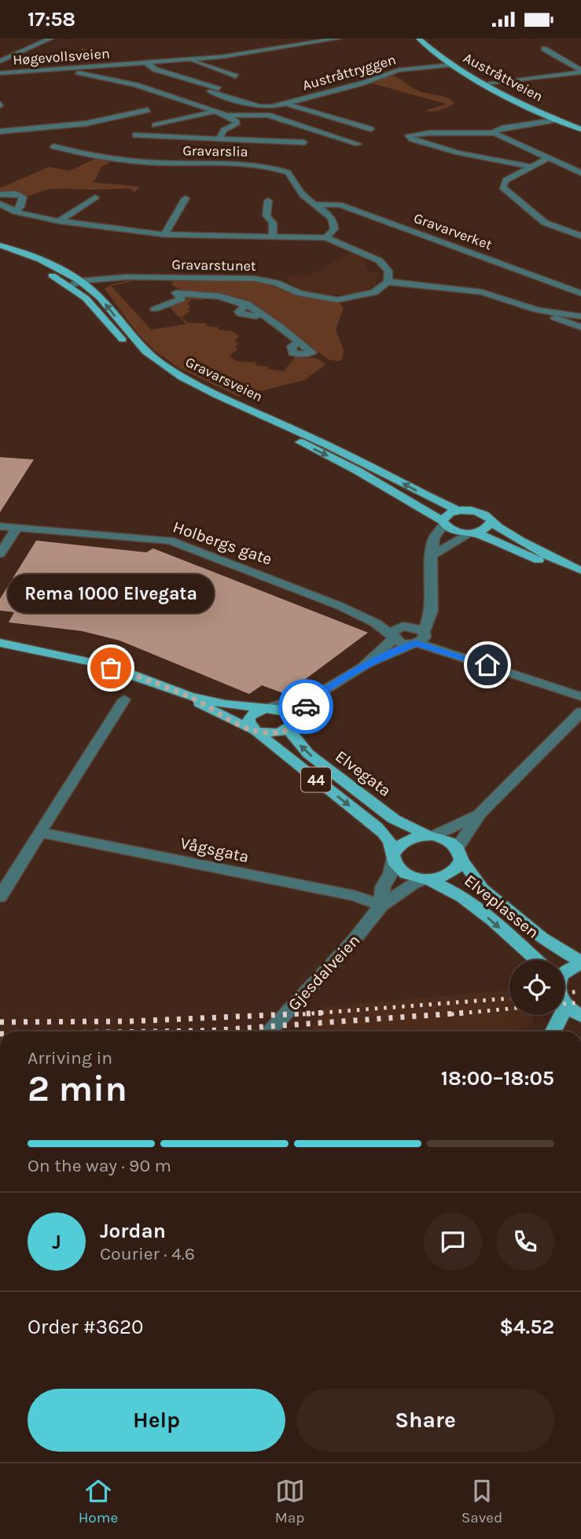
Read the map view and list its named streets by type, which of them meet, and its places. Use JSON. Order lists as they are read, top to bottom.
{
  "streets": {
    "main road": [
      "Austråttveien",
      "Gravarsveien",
      "Elvegata",
      "44",
      "Elveplassen"
    ],
    "street": [
      "Høgevollsveien",
      "Austråttryggen",
      "Gravarslia",
      "Gravarverket",
      "Gravarstunet",
      "Holbergs gate",
      "Vågsgata",
      "Gjesdalveien"
    ]
  },
  "crossings": [
    ["Austråttryggen", "Austråttveien"],
    ["Gravarslia", "Gravarverket"],
    ["Gravarslia", "Gravarstunet"],
    ["Gravarstunet", "Gravarsveien"],
    ["Elvegata", "44"],
    ["Elvegata", "Elveplassen"],
    ["Elvegata", "Gjesdalveien"],
    ["44", "Elveplassen"],
    ["44", "Gjesdalveien"],
    ["Vågsgata", "Gjesdalveien"],
    ["Elveplassen", "Gjesdalveien"]
  ],
  "places": ["Rema 1000 Elvegata"],
  "page": {
    "status": "17:58",
    "bubble": "Rema 1000 Elvegata",
    "heading": ["2 min", "Arriving in", "18:00–18:05"],
    "panel": [
      "Jordan",
      "Courier · 4.6",
      "Order #3620",
      "$4.52"
    ],
    "bar": "On the way · 90 m",
    "round": "J",
    "buttons": ["Help", "Share"],
    "tabs": ["Home", "Map", "Saved"]
  }
}
